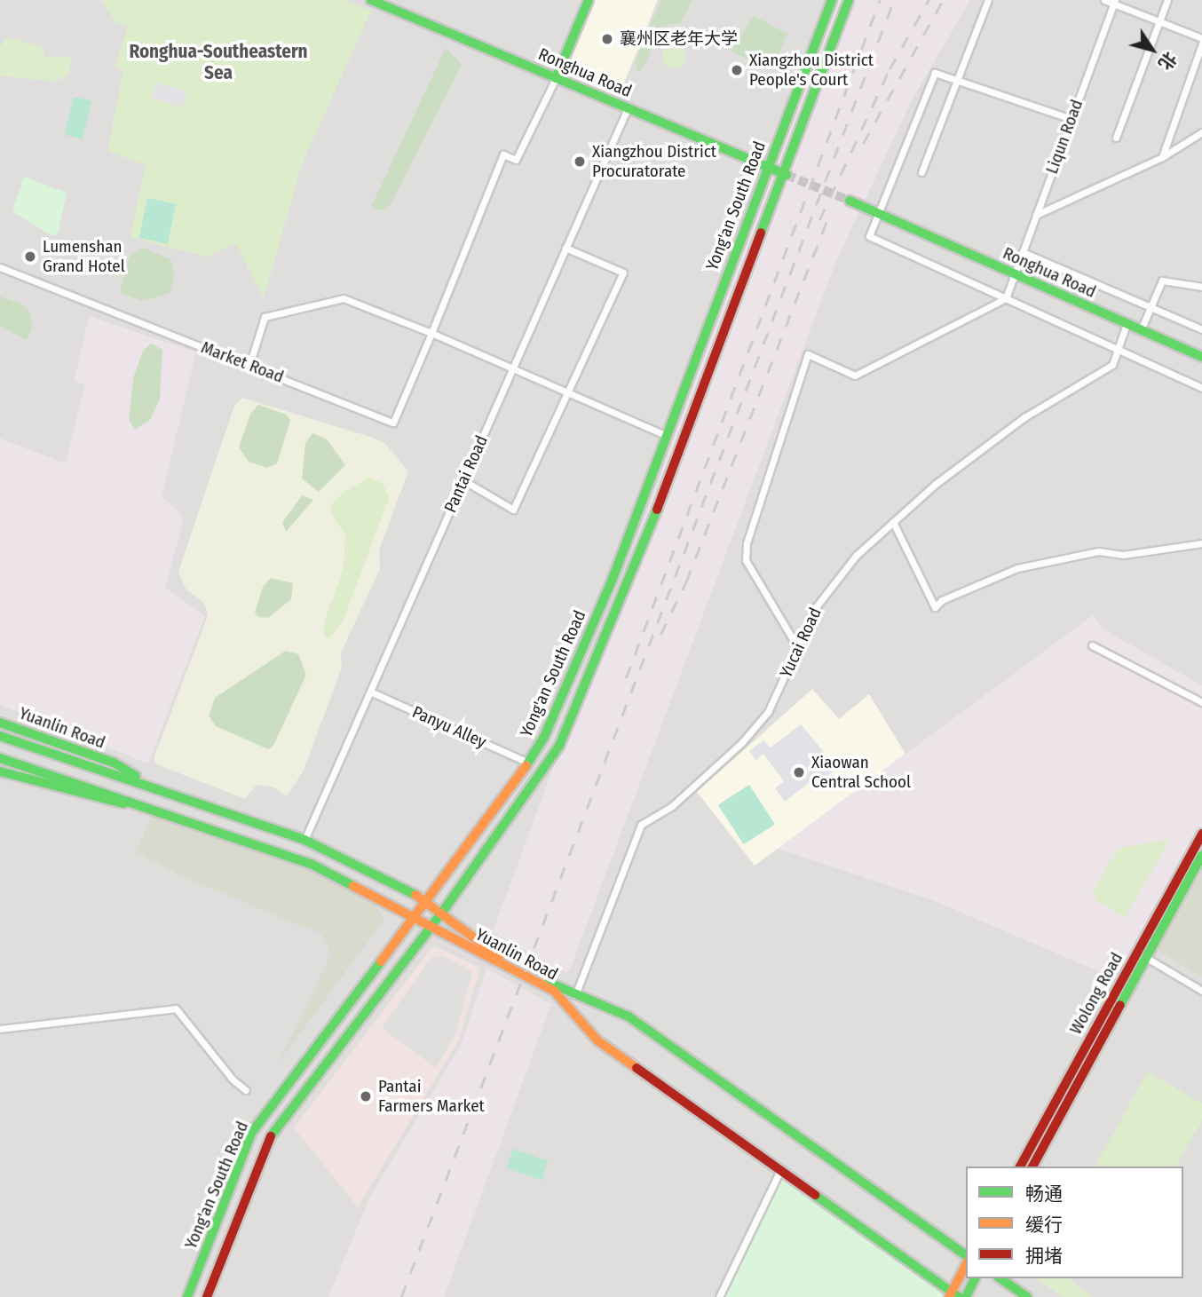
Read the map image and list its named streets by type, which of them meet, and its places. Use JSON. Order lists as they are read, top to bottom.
{
  "streets": {
    "main road": [
      "Ronghua Road",
      "Yong'an South Road",
      "Yuanlin Road",
      "Wolong Road"
    ],
    "street": [
      "Liqun Road",
      "Market Road",
      "Pantai Road",
      "Yucai Road",
      "Panyu Alley"
    ]
  },
  "crossings": [
    ["Ronghua Road", "Liqun Road"],
    ["Ronghua Road", "Yong'an South Road"],
    ["Ronghua Road", "Pantai Road"],
    ["Ronghua Road", "Yucai Road"],
    ["Yong'an South Road", "Panyu Alley"],
    ["Yong'an South Road", "Yuanlin Road"],
    ["Pantai Road", "Panyu Alley"],
    ["Pantai Road", "Yuanlin Road"],
    ["Yucai Road", "Yuanlin Road"]
  ],
  "districts": ["Ronghua-Southeastern Sea"],
  "places": [
    "襄州区老年大学",
    "Xiangzhou District People's Court",
    "Xiangzhou District Procuratorate",
    "Lumenshan Grand Hotel",
    "Xiaowan Central School",
    "Pantai Farmers Market"
  ],
  "legend": ["畅通", "缓行", "拥堵"],
  "north": "bottom right"
}
